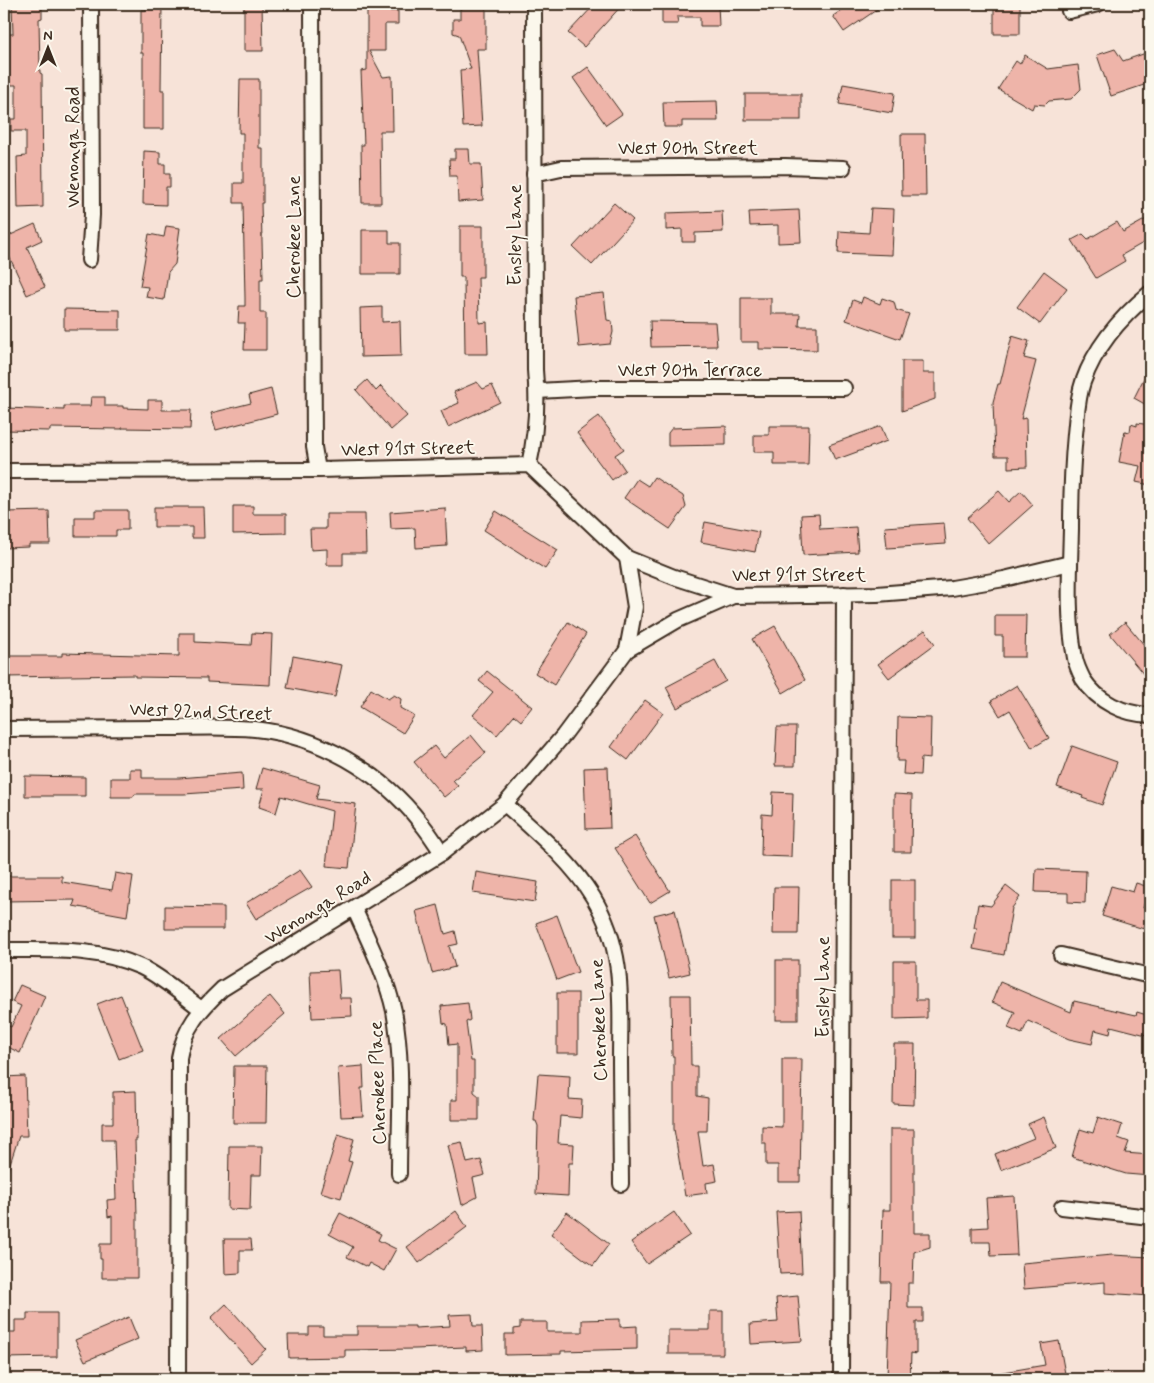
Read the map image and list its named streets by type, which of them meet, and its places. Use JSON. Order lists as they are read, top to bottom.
{
  "streets": {
    "street": [
      "Wenonga Road",
      "West 90th Street",
      "Ensley Lane",
      "Cherokee Lane",
      "West 90th Terrace",
      "West 91st Street",
      "West 92nd Street",
      "Cherokee Place"
    ]
  },
  "crossings": [
    ["Wenonga Road", "Cherokee Lane"],
    ["Wenonga Road", "West 91st Street"],
    ["Wenonga Road", "West 92nd Street"],
    ["Wenonga Road", "Cherokee Place"],
    ["West 90th Street", "Ensley Lane"],
    ["Ensley Lane", "West 90th Terrace"],
    ["Ensley Lane", "West 91st Street"],
    ["Cherokee Lane", "West 91st Street"]
  ],
  "north": "top"
}
